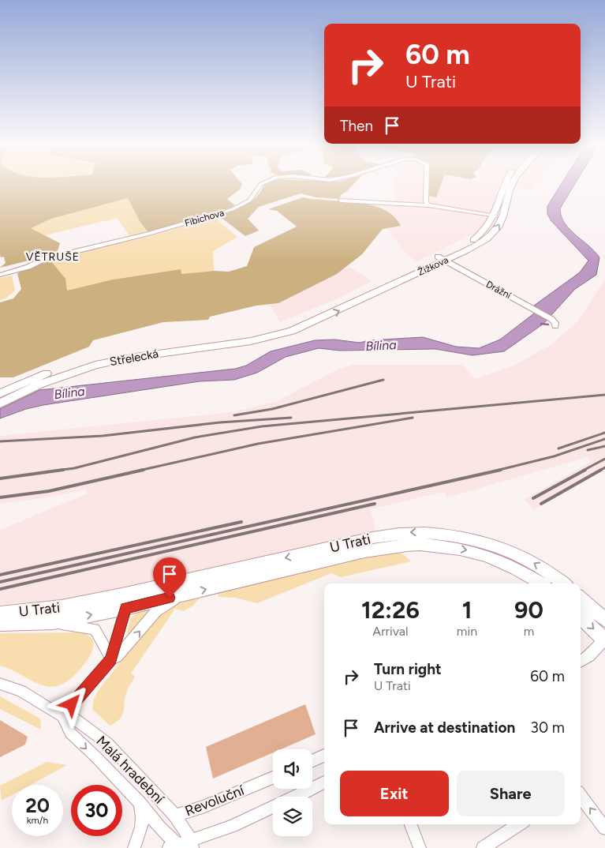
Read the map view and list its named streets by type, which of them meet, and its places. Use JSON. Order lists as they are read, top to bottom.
{
  "streets": {
    "main road": ["Žižkova", "Střelecká", "U Trati"],
    "street": [
      "Fibichova",
      "Drážní",
      "Malá hradební",
      "Revoluční"
    ]
  },
  "crossings": [
    ["Žižkova", "Drážní"],
    ["Žižkova", "Střelecká"],
    ["U Trati", "Malá hradební"],
    ["Malá hradební", "Revoluční"]
  ],
  "districts": ["VĚTRUŠE"],
  "water": ["Bílina"],
  "page": {
    "turn": ["60 m", "U Trati"],
    "then": "Then",
    "eta": [
      "12:26",
      "Arrival",
      "1",
      "min",
      "90",
      "m"
    ],
    "list": [
      {
        "name": "Turn right",
        "note": "U Trati",
        "value": "60 m"
      },
      {
        "name": "Arrive at destination",
        "value": "30 m"
      }
    ],
    "buttons": ["Exit", "Share"],
    "speed": "20 km/h",
    "limit": "30"
  }
}
